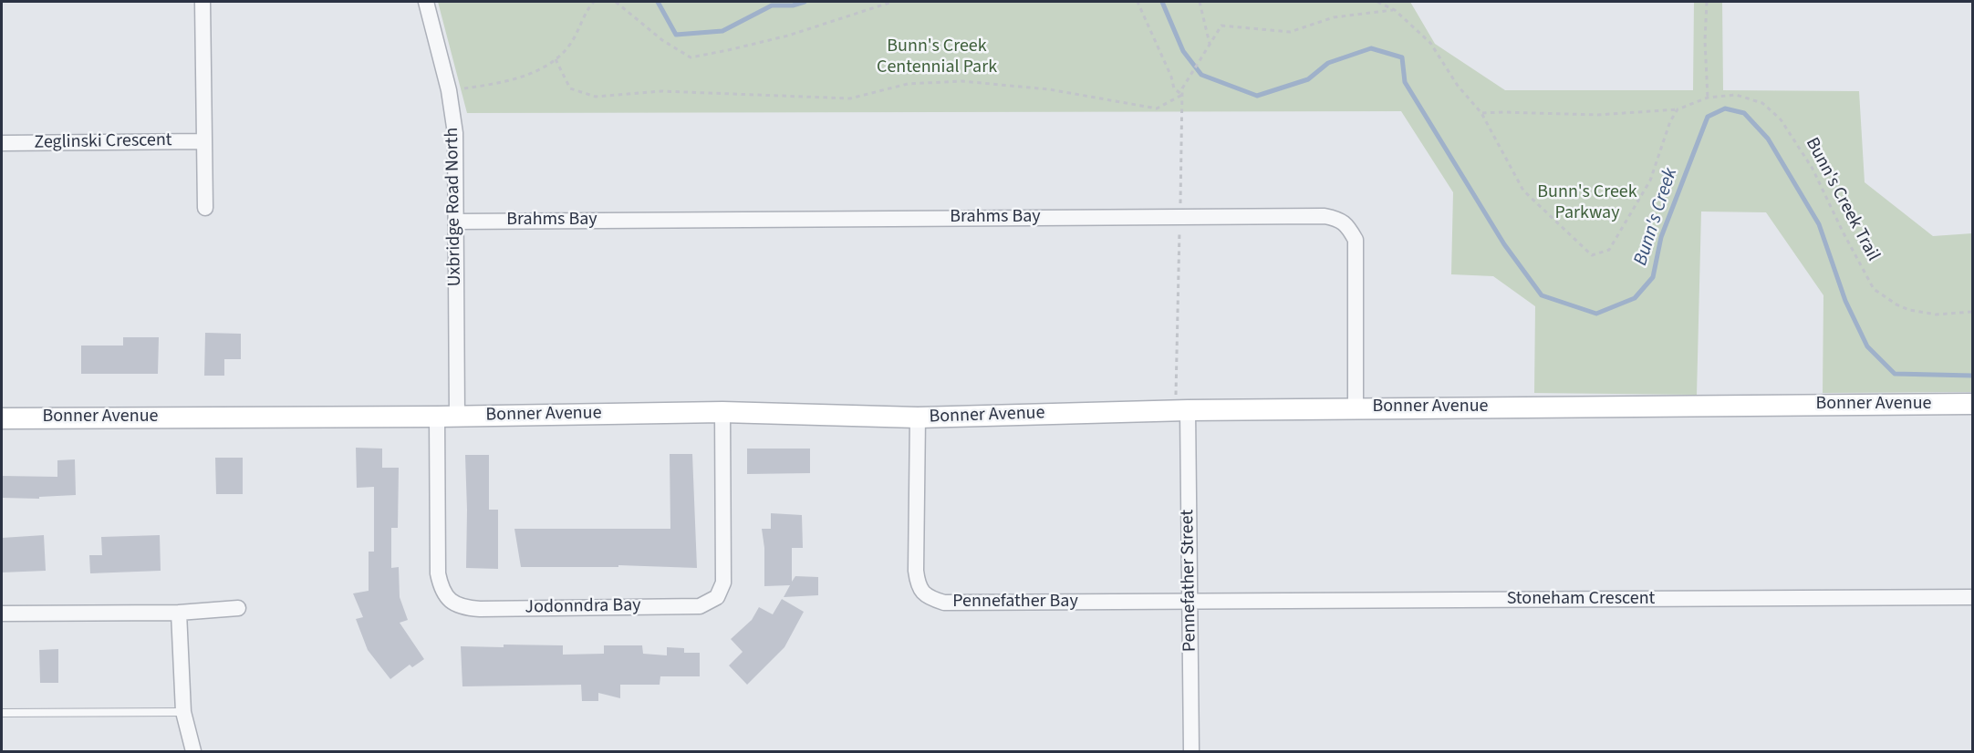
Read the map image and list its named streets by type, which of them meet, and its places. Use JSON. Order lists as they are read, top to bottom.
{
  "streets": {
    "street": [
      "Zeglinski Crescent",
      "Uxbridge Road North",
      "Brahms Bay",
      "Bonner Avenue",
      "Pennefather Street",
      "Stoneham Crescent",
      "Pennefather Bay",
      "Jodonndra Bay"
    ],
    "path": ["Bunn's Creek Trail"]
  },
  "crossings": [
    ["Uxbridge Road North", "Brahms Bay"],
    ["Uxbridge Road North", "Bonner Avenue"],
    ["Uxbridge Road North", "Jodonndra Bay"],
    ["Brahms Bay", "Bonner Avenue"],
    ["Bonner Avenue", "Pennefather Street"],
    ["Bonner Avenue", "Pennefather Bay"],
    ["Bonner Avenue", "Jodonndra Bay"],
    ["Pennefather Street", "Stoneham Crescent"],
    ["Pennefather Street", "Pennefather Bay"],
    ["Stoneham Crescent", "Pennefather Bay"]
  ],
  "water": ["Bunn's Creek"],
  "parks": ["Bunn's Creek Centennial Park", "Bunn's Creek Parkway"]
}
